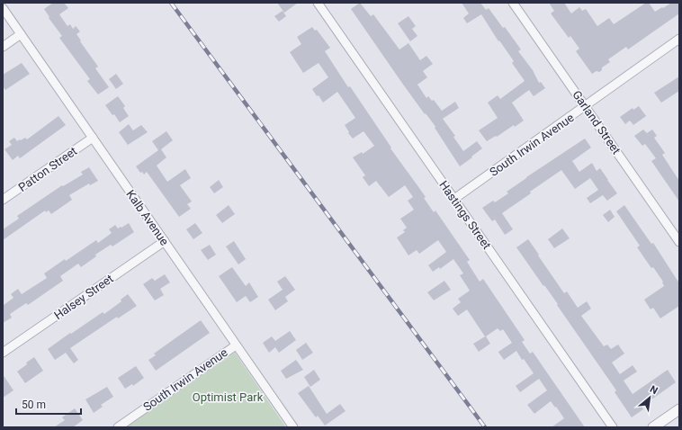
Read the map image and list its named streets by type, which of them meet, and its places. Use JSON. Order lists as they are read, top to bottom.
{
  "streets": {
    "street": [
      "Garland Street",
      "South Irwin Avenue",
      "Patton Street",
      "Hastings Street",
      "Kalb Avenue",
      "Halsey Street"
    ]
  },
  "crossings": [
    ["Garland Street", "South Irwin Avenue"],
    ["South Irwin Avenue", "Hastings Street"],
    ["South Irwin Avenue", "Kalb Avenue"],
    ["Patton Street", "Kalb Avenue"],
    ["Kalb Avenue", "Halsey Street"]
  ],
  "parks": ["Optimist Park"],
  "scale_bar": "50 m",
  "north": "top right"
}
